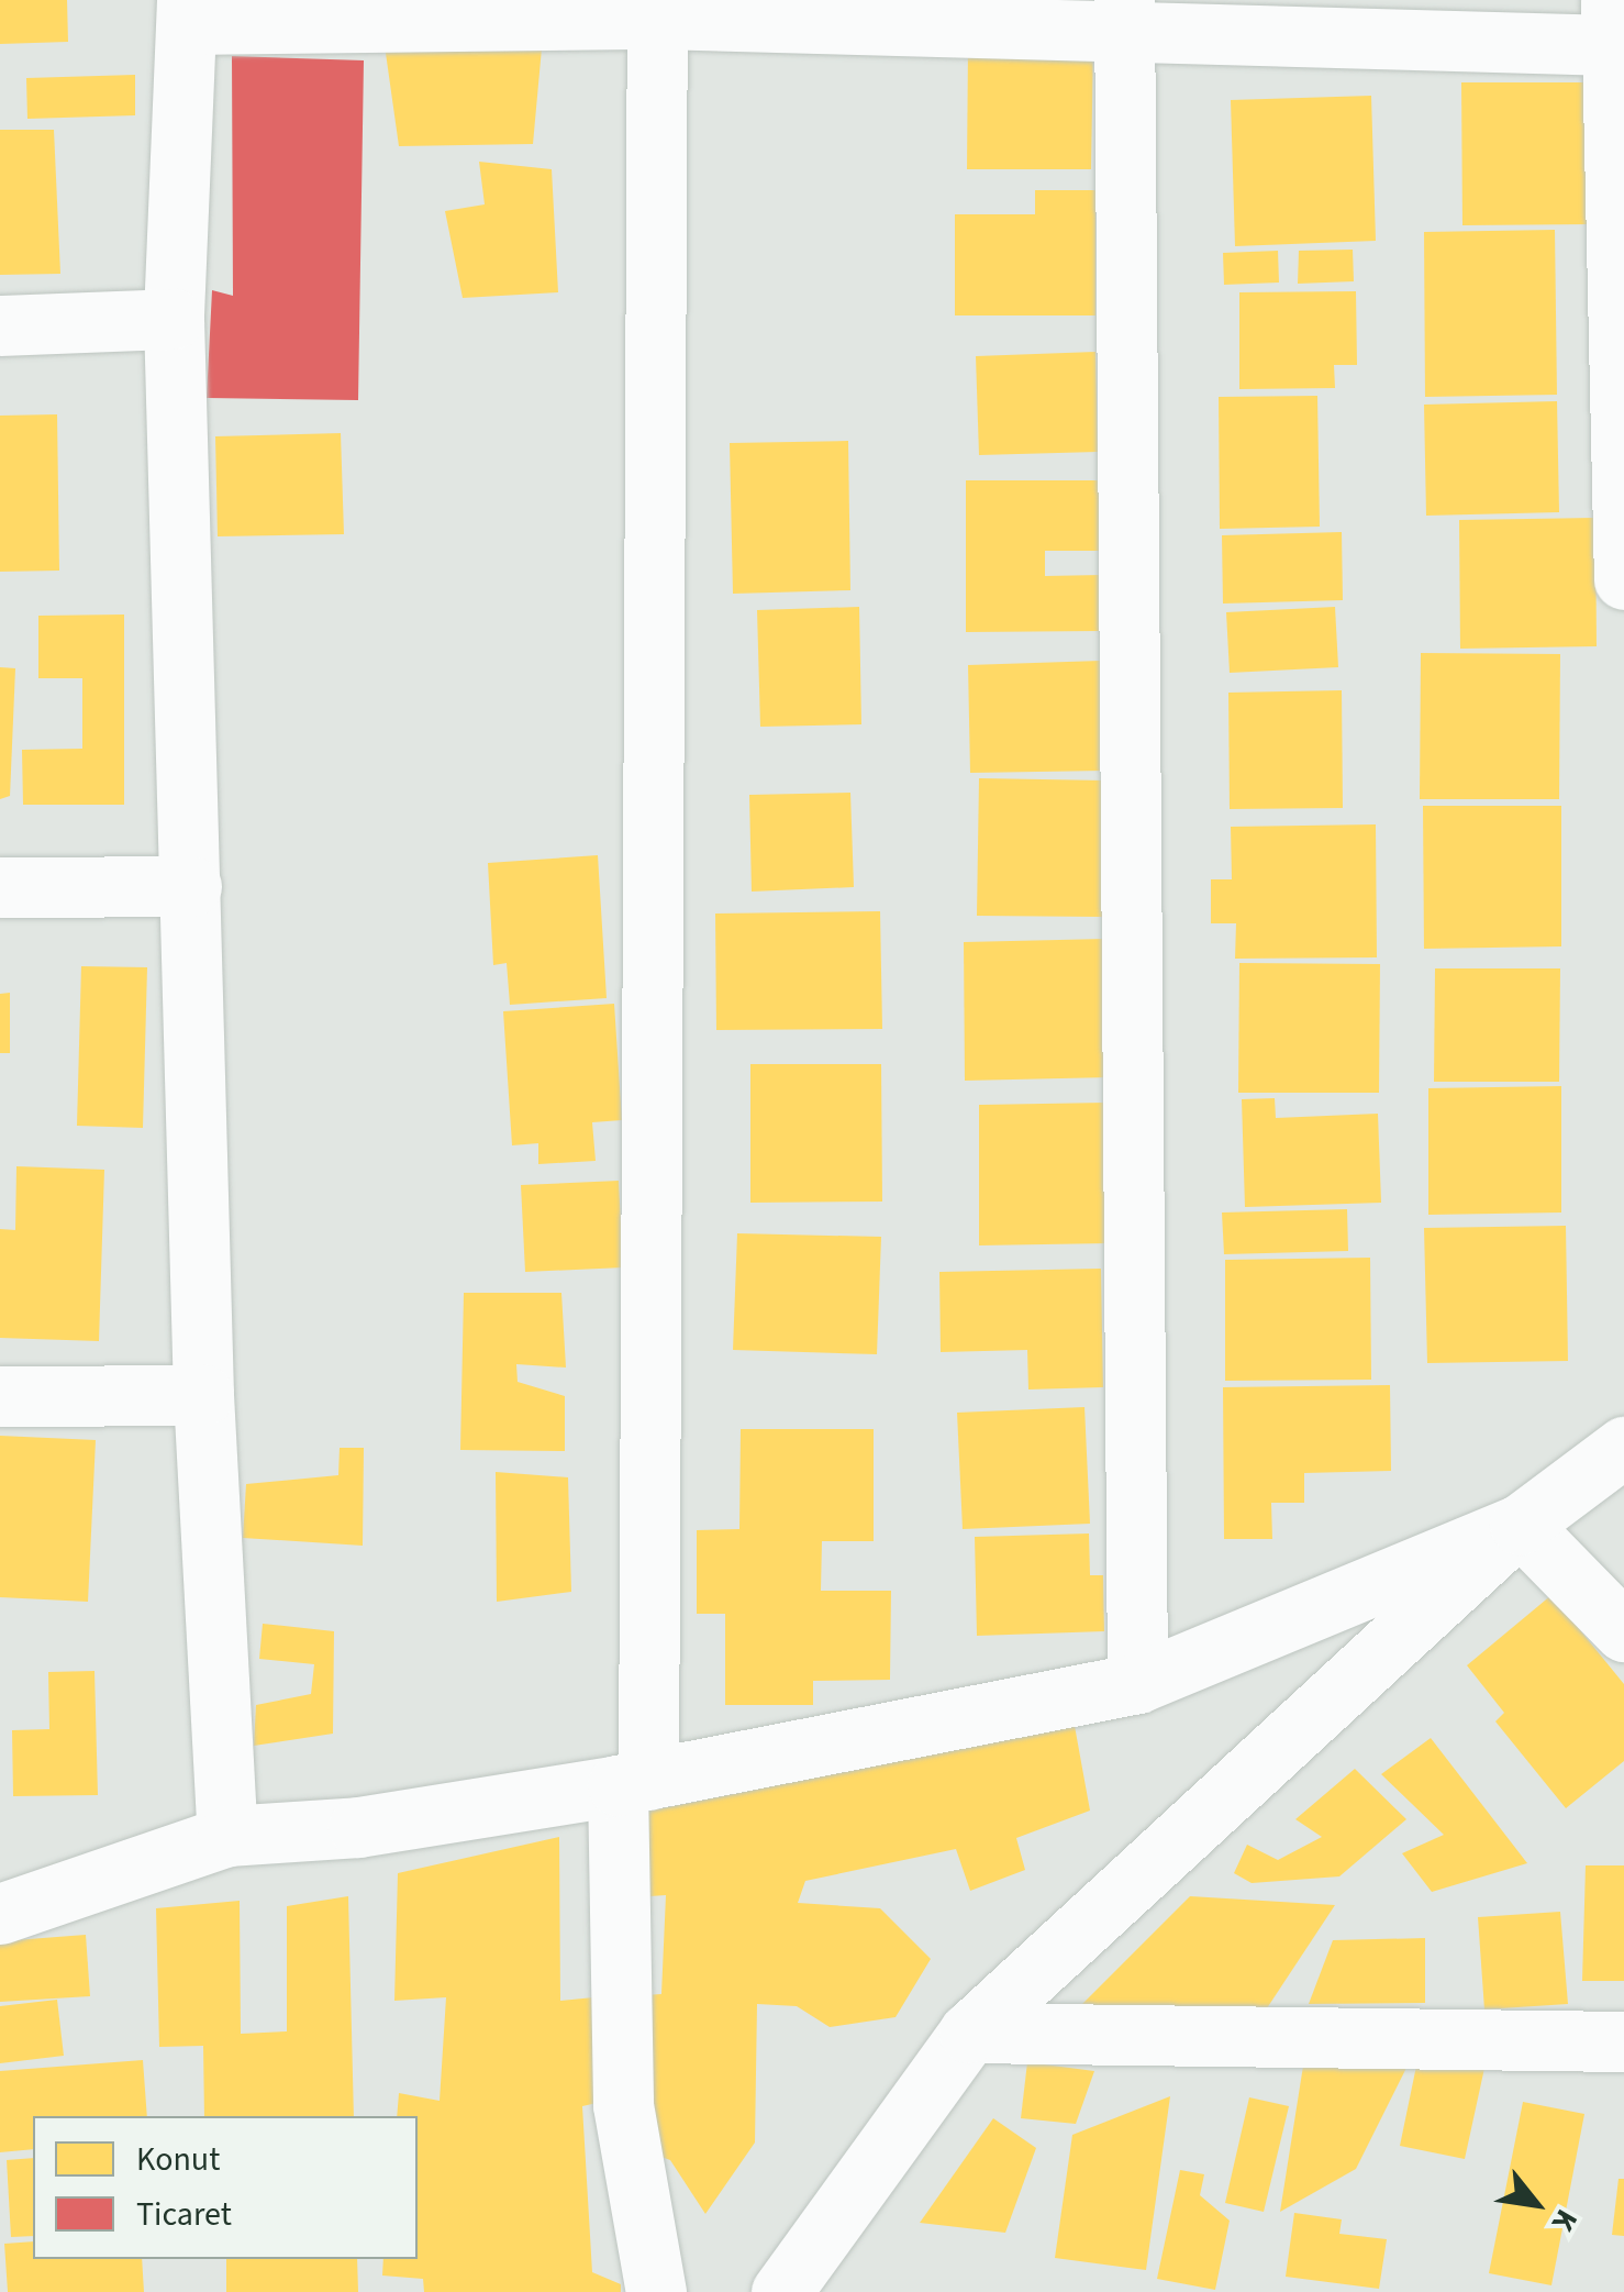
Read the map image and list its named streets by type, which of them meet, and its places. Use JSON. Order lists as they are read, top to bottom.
{
  "legend": ["Konut", "Ticaret"],
  "north": "bottom right"
}
